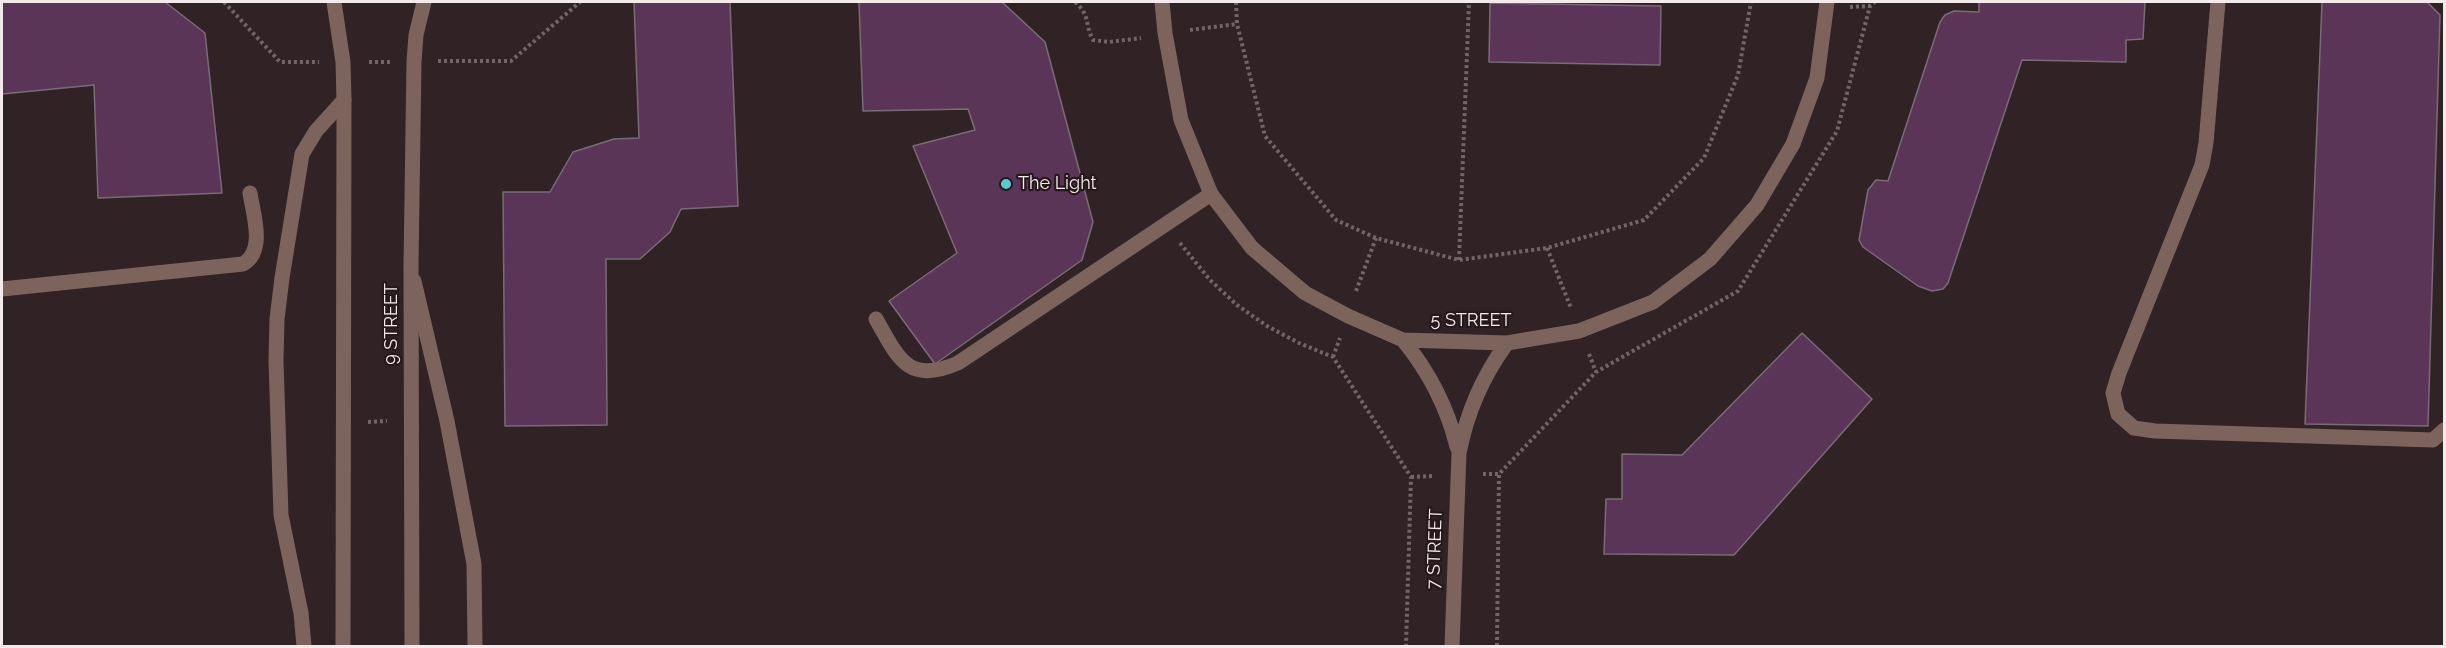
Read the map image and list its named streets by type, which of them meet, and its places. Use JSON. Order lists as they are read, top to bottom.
{
  "streets": {
    "street": ["5 STREET", "9 STREET", "7 STREET"]
  },
  "crossings": [
    ["5 STREET", "7 STREET"]
  ],
  "places": ["The Light"]
}
